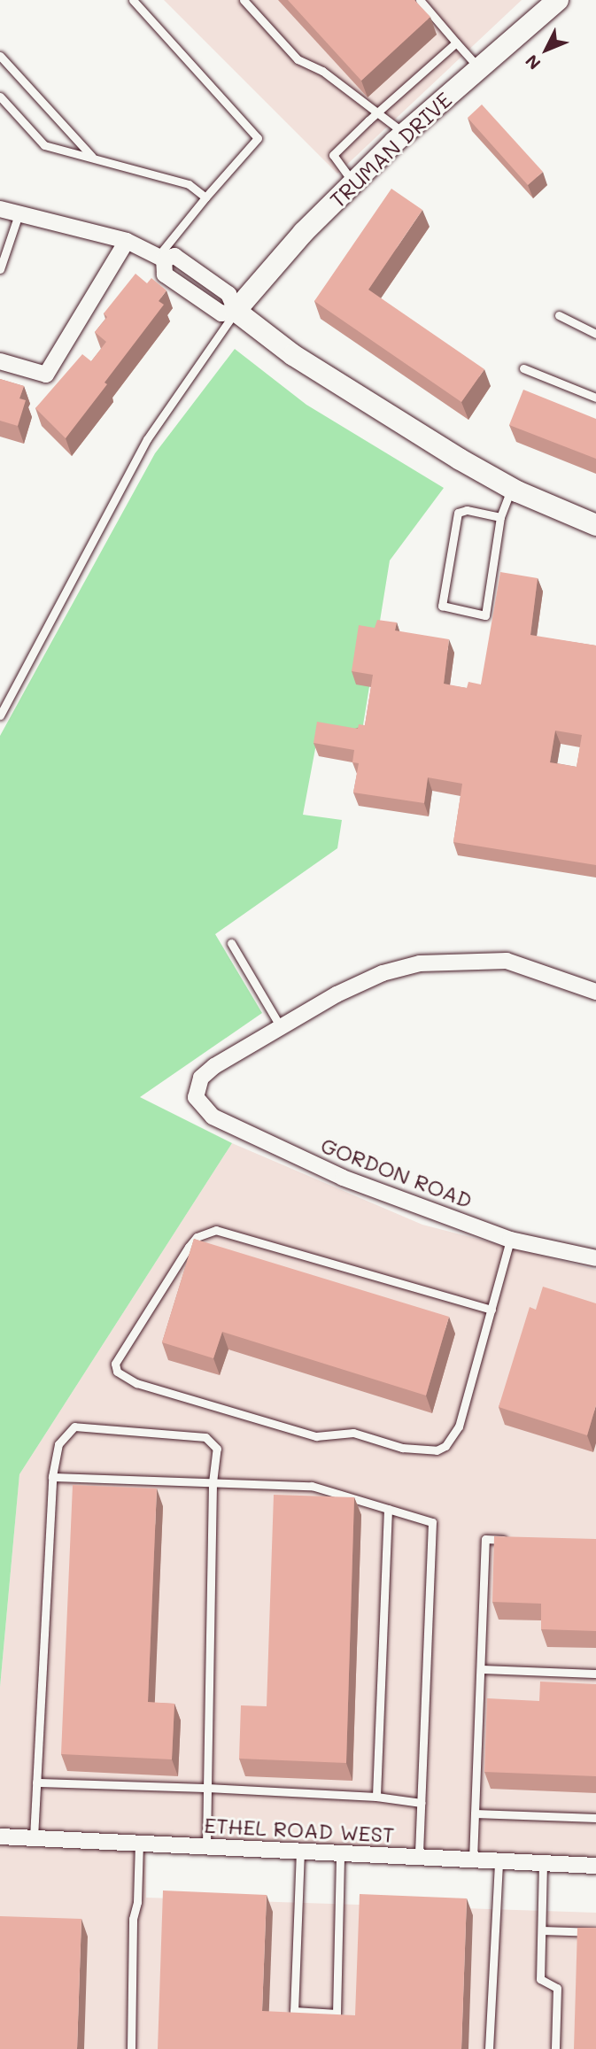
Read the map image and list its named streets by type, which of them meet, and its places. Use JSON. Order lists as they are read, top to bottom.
{
  "streets": {
    "street": ["TRUMAN DRIVE", "GORDON ROAD", "ETHEL ROAD WEST"]
  },
  "north": "bottom left"
}
